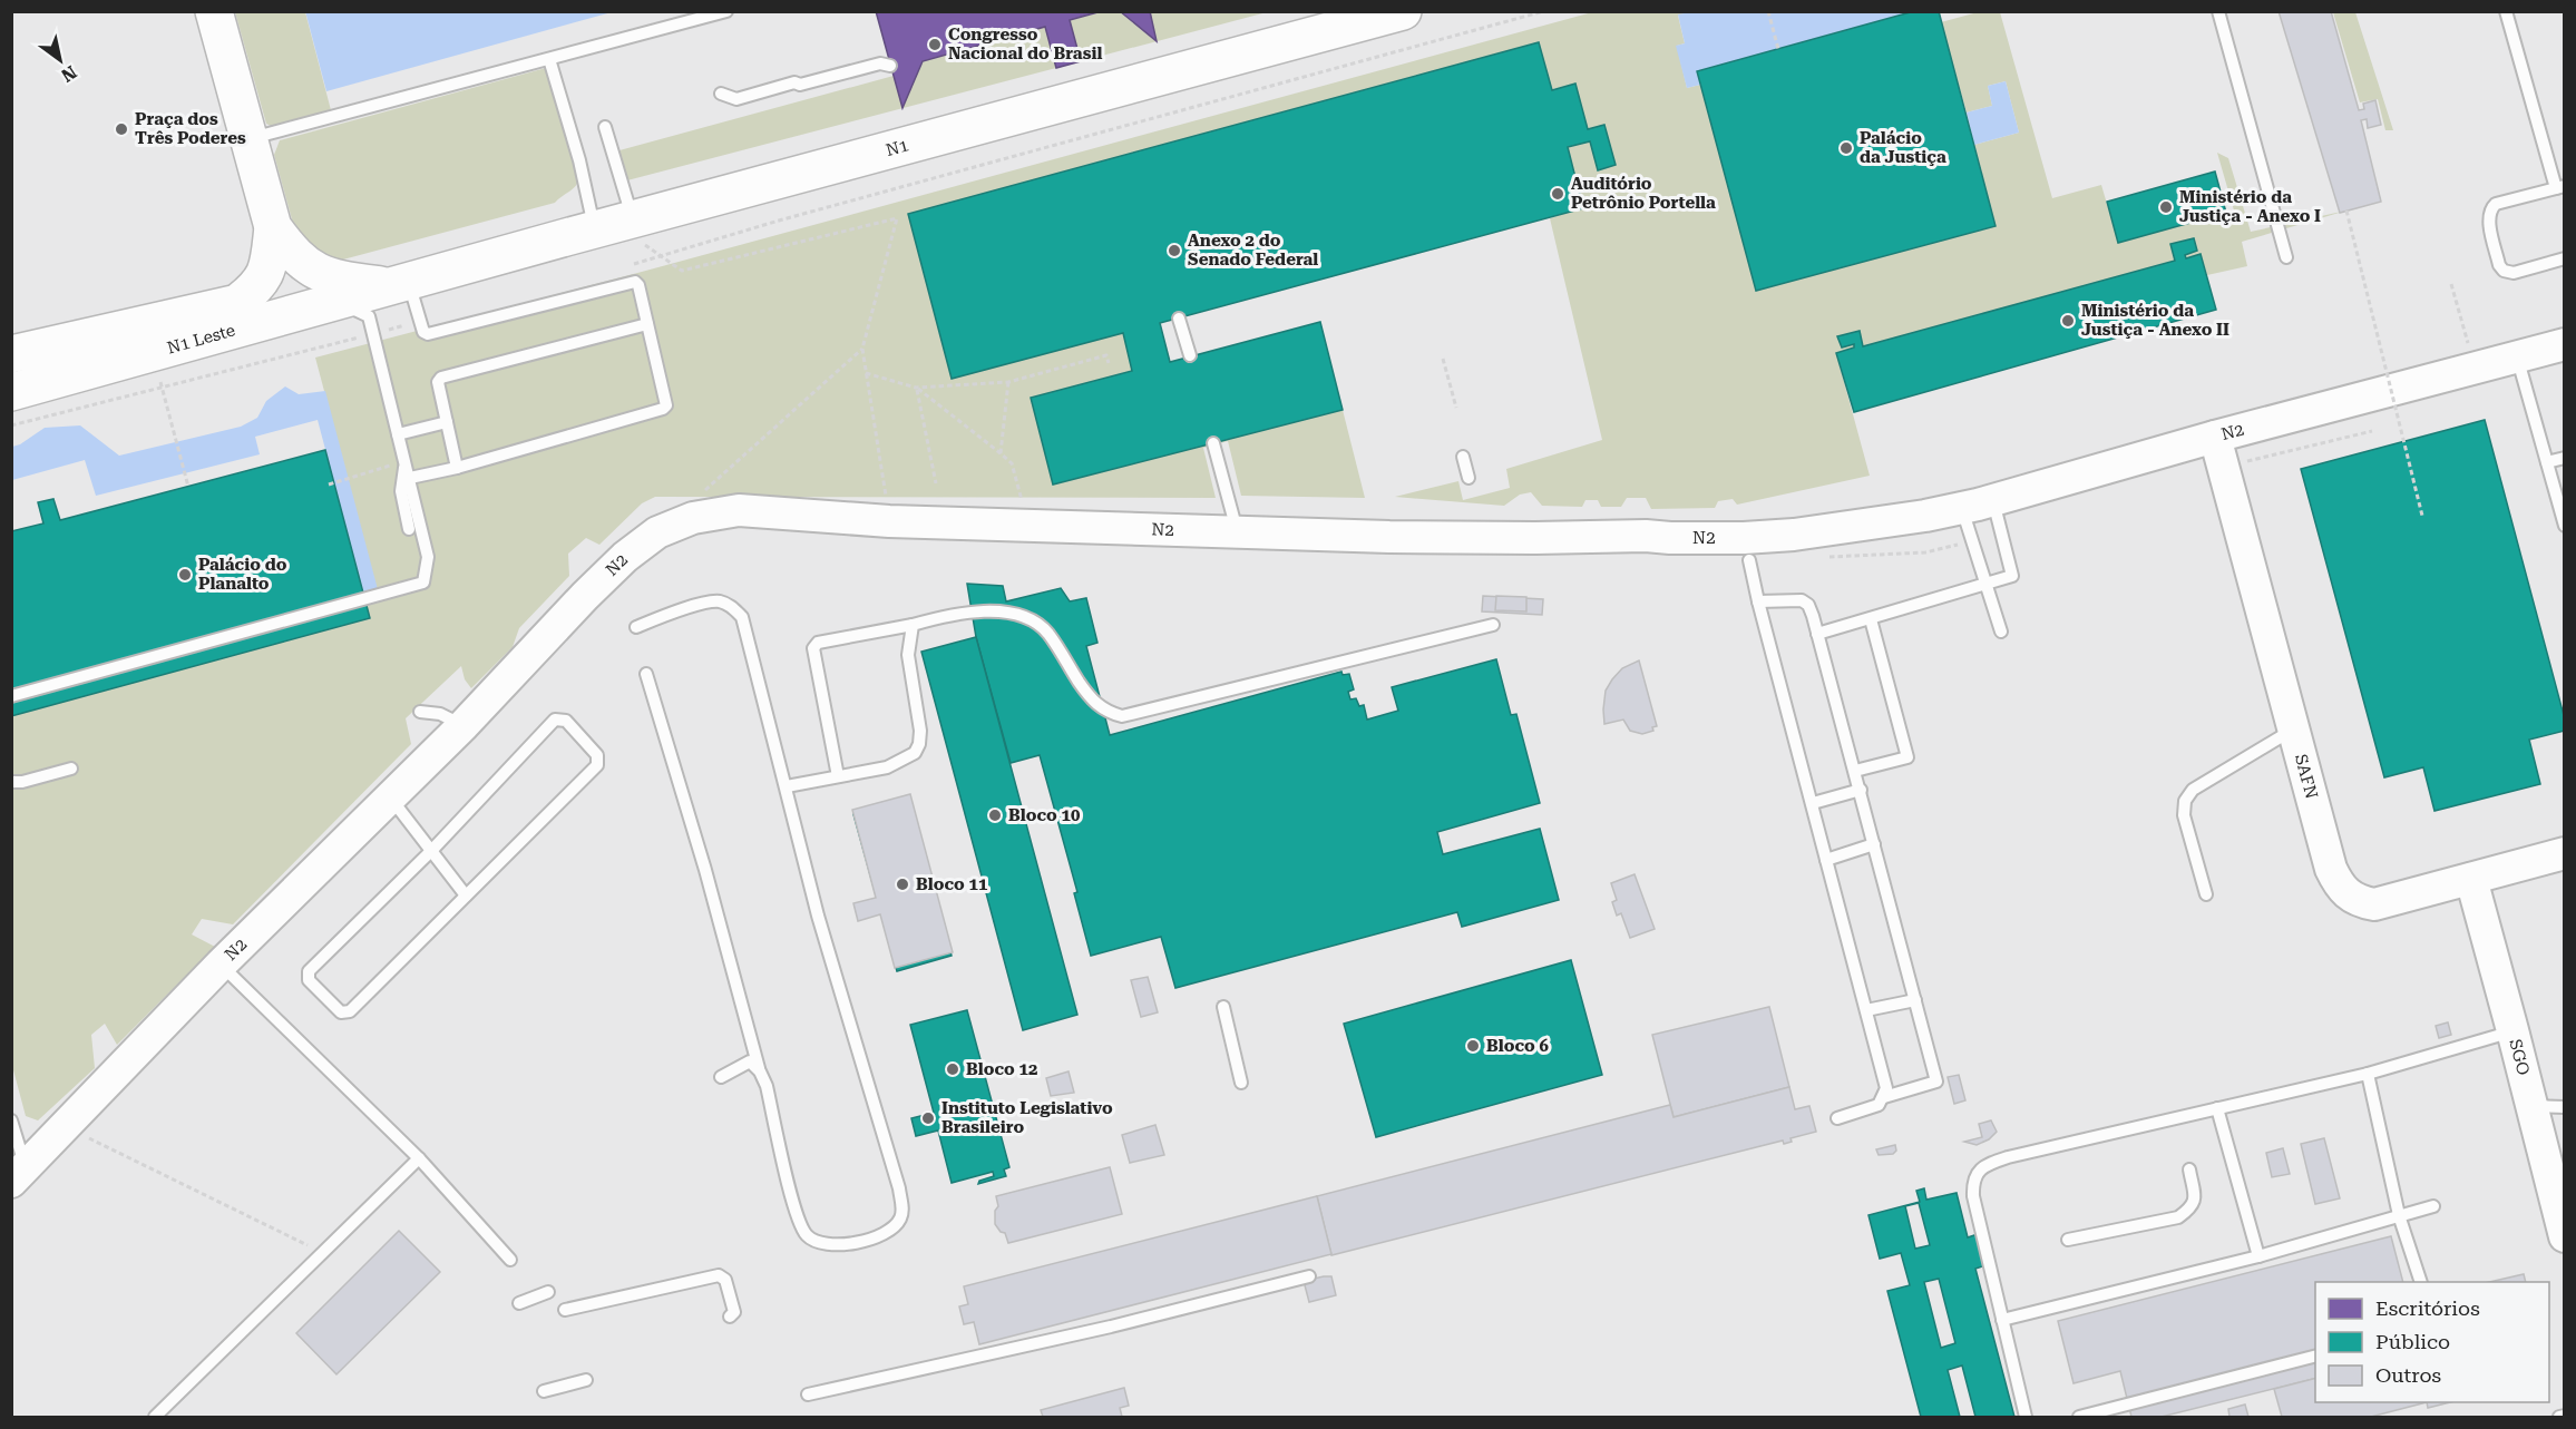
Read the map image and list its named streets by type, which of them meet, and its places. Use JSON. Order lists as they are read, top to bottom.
{
  "streets": {
    "highway": ["N1", "N1 Leste"],
    "main road": ["N2", "SAFN", "SGO"]
  },
  "crossings": [
    ["N1", "N1 Leste"],
    ["N2", "SAFN"],
    ["SAFN", "SGO"]
  ],
  "places": [
    "Congresso Nacional do Brasil",
    "Praça dos Três Poderes",
    "Palácio da Justiça",
    "Auditório Petrônio Portella",
    "Ministério da Justiça - Anexo I",
    "Anexo 2 do Senado Federal",
    "Ministério da Justiça - Anexo II",
    "Palácio do Planalto",
    "Bloco 10",
    "Bloco 11",
    "Bloco 6",
    "Bloco 12",
    "Instituto Legislativo Brasileiro"
  ],
  "legend": ["Escritórios", "Público", "Outros"],
  "north": "bottom right"
}
